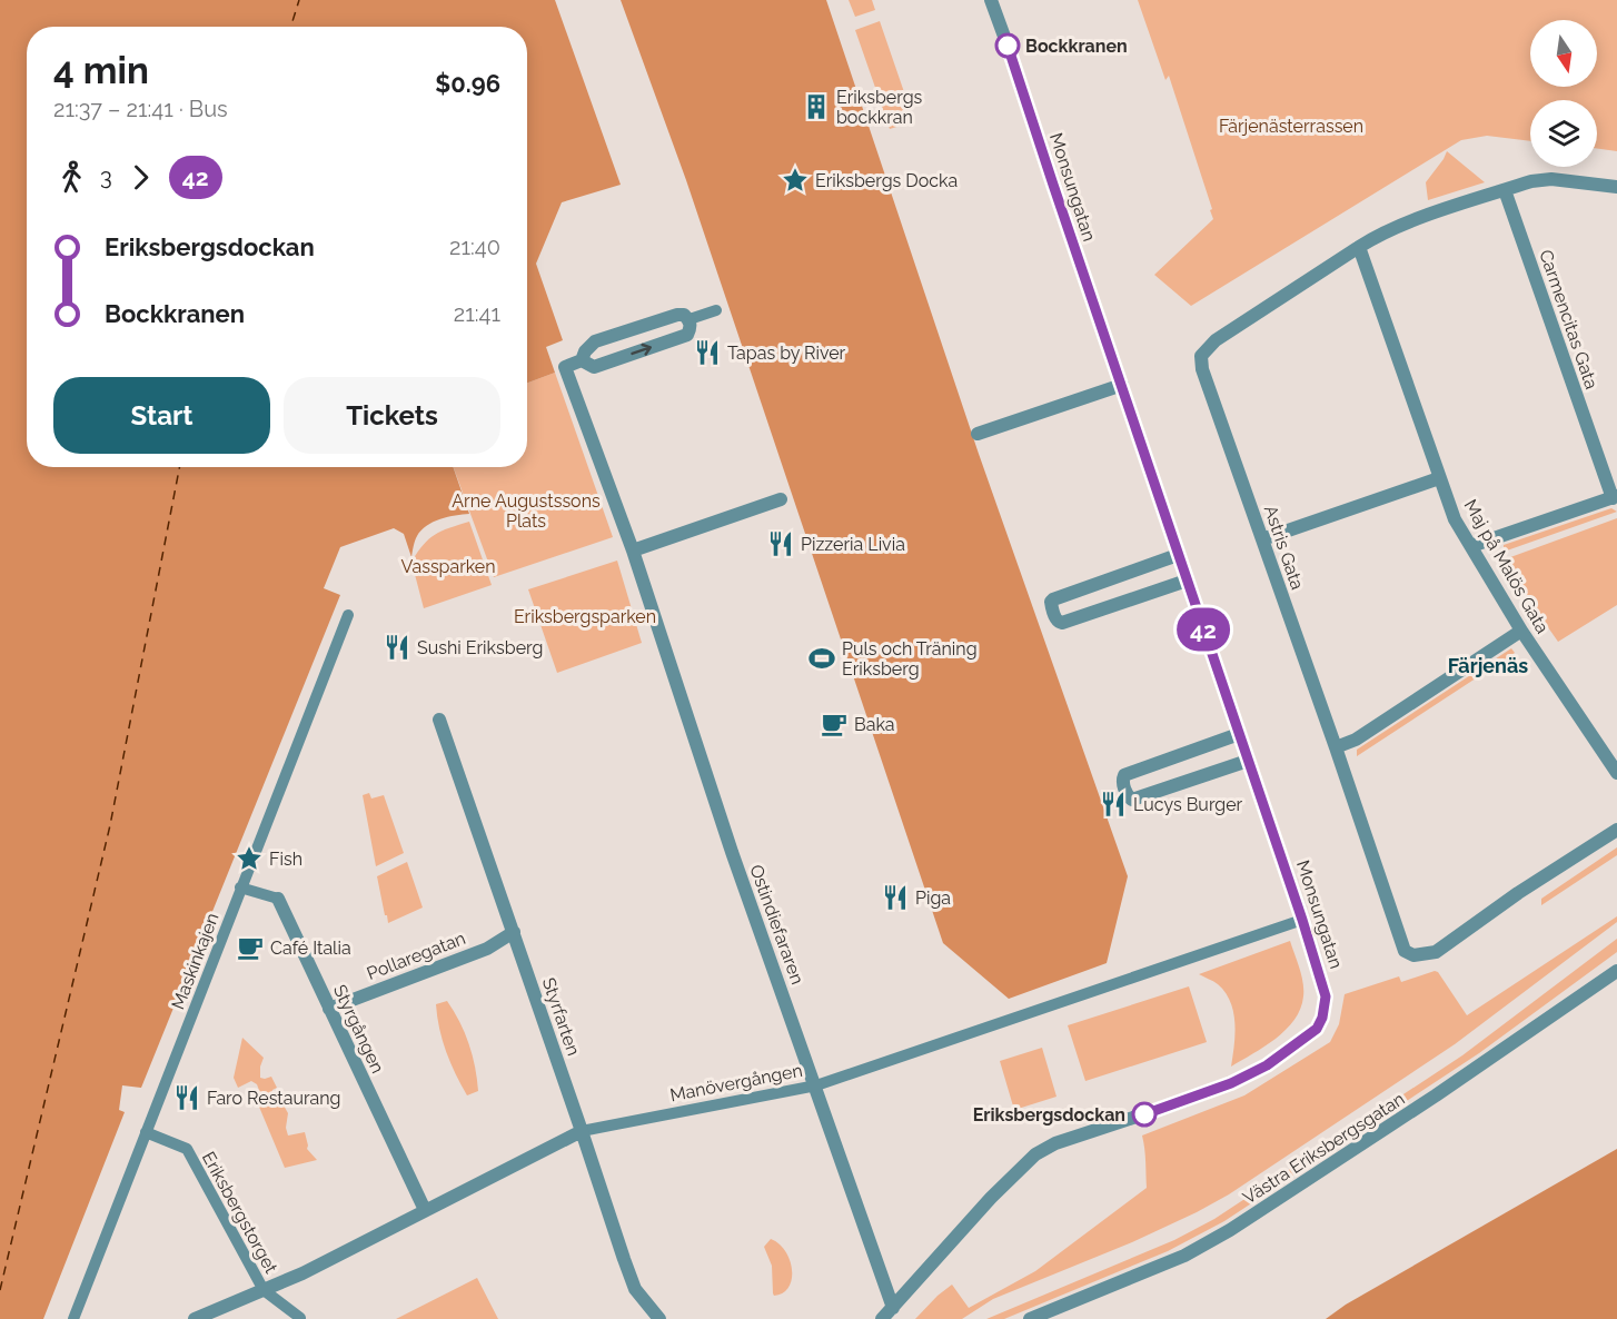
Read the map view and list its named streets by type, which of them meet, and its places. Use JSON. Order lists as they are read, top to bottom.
{
  "streets": {
    "street": [
      "Monsungatan",
      "Carmencitas Gata",
      "Astris Gata",
      "Maj på Malös Gata",
      "Ostindiefararen",
      "Pollaregatan",
      "Maskinkajen",
      "Styrfarten",
      "Styrgången",
      "Manövergången",
      "Västra Eriksbergsgatan",
      "Eriksbergstorget"
    ]
  },
  "crossings": [
    ["Monsungatan", "Ostindiefararen"],
    ["Monsungatan", "Manövergången"],
    ["Carmencitas Gata", "Astris Gata"],
    ["Astris Gata", "Maj på Malös Gata"],
    ["Ostindiefararen", "Manövergången"],
    ["Pollaregatan", "Styrfarten"],
    ["Pollaregatan", "Styrgången"],
    ["Maskinkajen", "Styrgången"],
    ["Maskinkajen", "Eriksbergstorget"],
    ["Styrfarten", "Manövergången"],
    ["Styrgången", "Manövergången"],
    ["Manövergången", "Eriksbergstorget"]
  ],
  "districts": ["Färjenäs"],
  "parks": [
    "Färjenästerrassen",
    "Arne Augustssons Plats",
    "Vassparken",
    "Eriksbergsparken"
  ],
  "places": {
    "other": ["Bockkranen", "Eriksbergsdockan"],
    "building": ["Eriksbergs bockkran"],
    "place": ["Eriksbergs Docka", "Fish"],
    "restaurant": [
      "Tapas by River",
      "Pizzeria Livia",
      "Sushi Eriksberg",
      "Lucys Burger",
      "Piga",
      "Faro Restaurang"
    ],
    "sports": ["Puls och Träning Eriksberg"],
    "cafe": ["Baka", "Café Italia"]
  },
  "lines": ["bus line 42"],
  "north": "bottom",
  "page": {
    "on_map": "42",
    "heading": ["4 min", "21:37 – 21:41 · Bus", "$0.96"],
    "legs": ["3", "42"],
    "list": [
      {
        "name": "Eriksbergsdockan",
        "value": "21:40"
      },
      {
        "name": "Bockkranen",
        "value": "21:41"
      }
    ],
    "buttons": ["Start", "Tickets"]
  }
}
